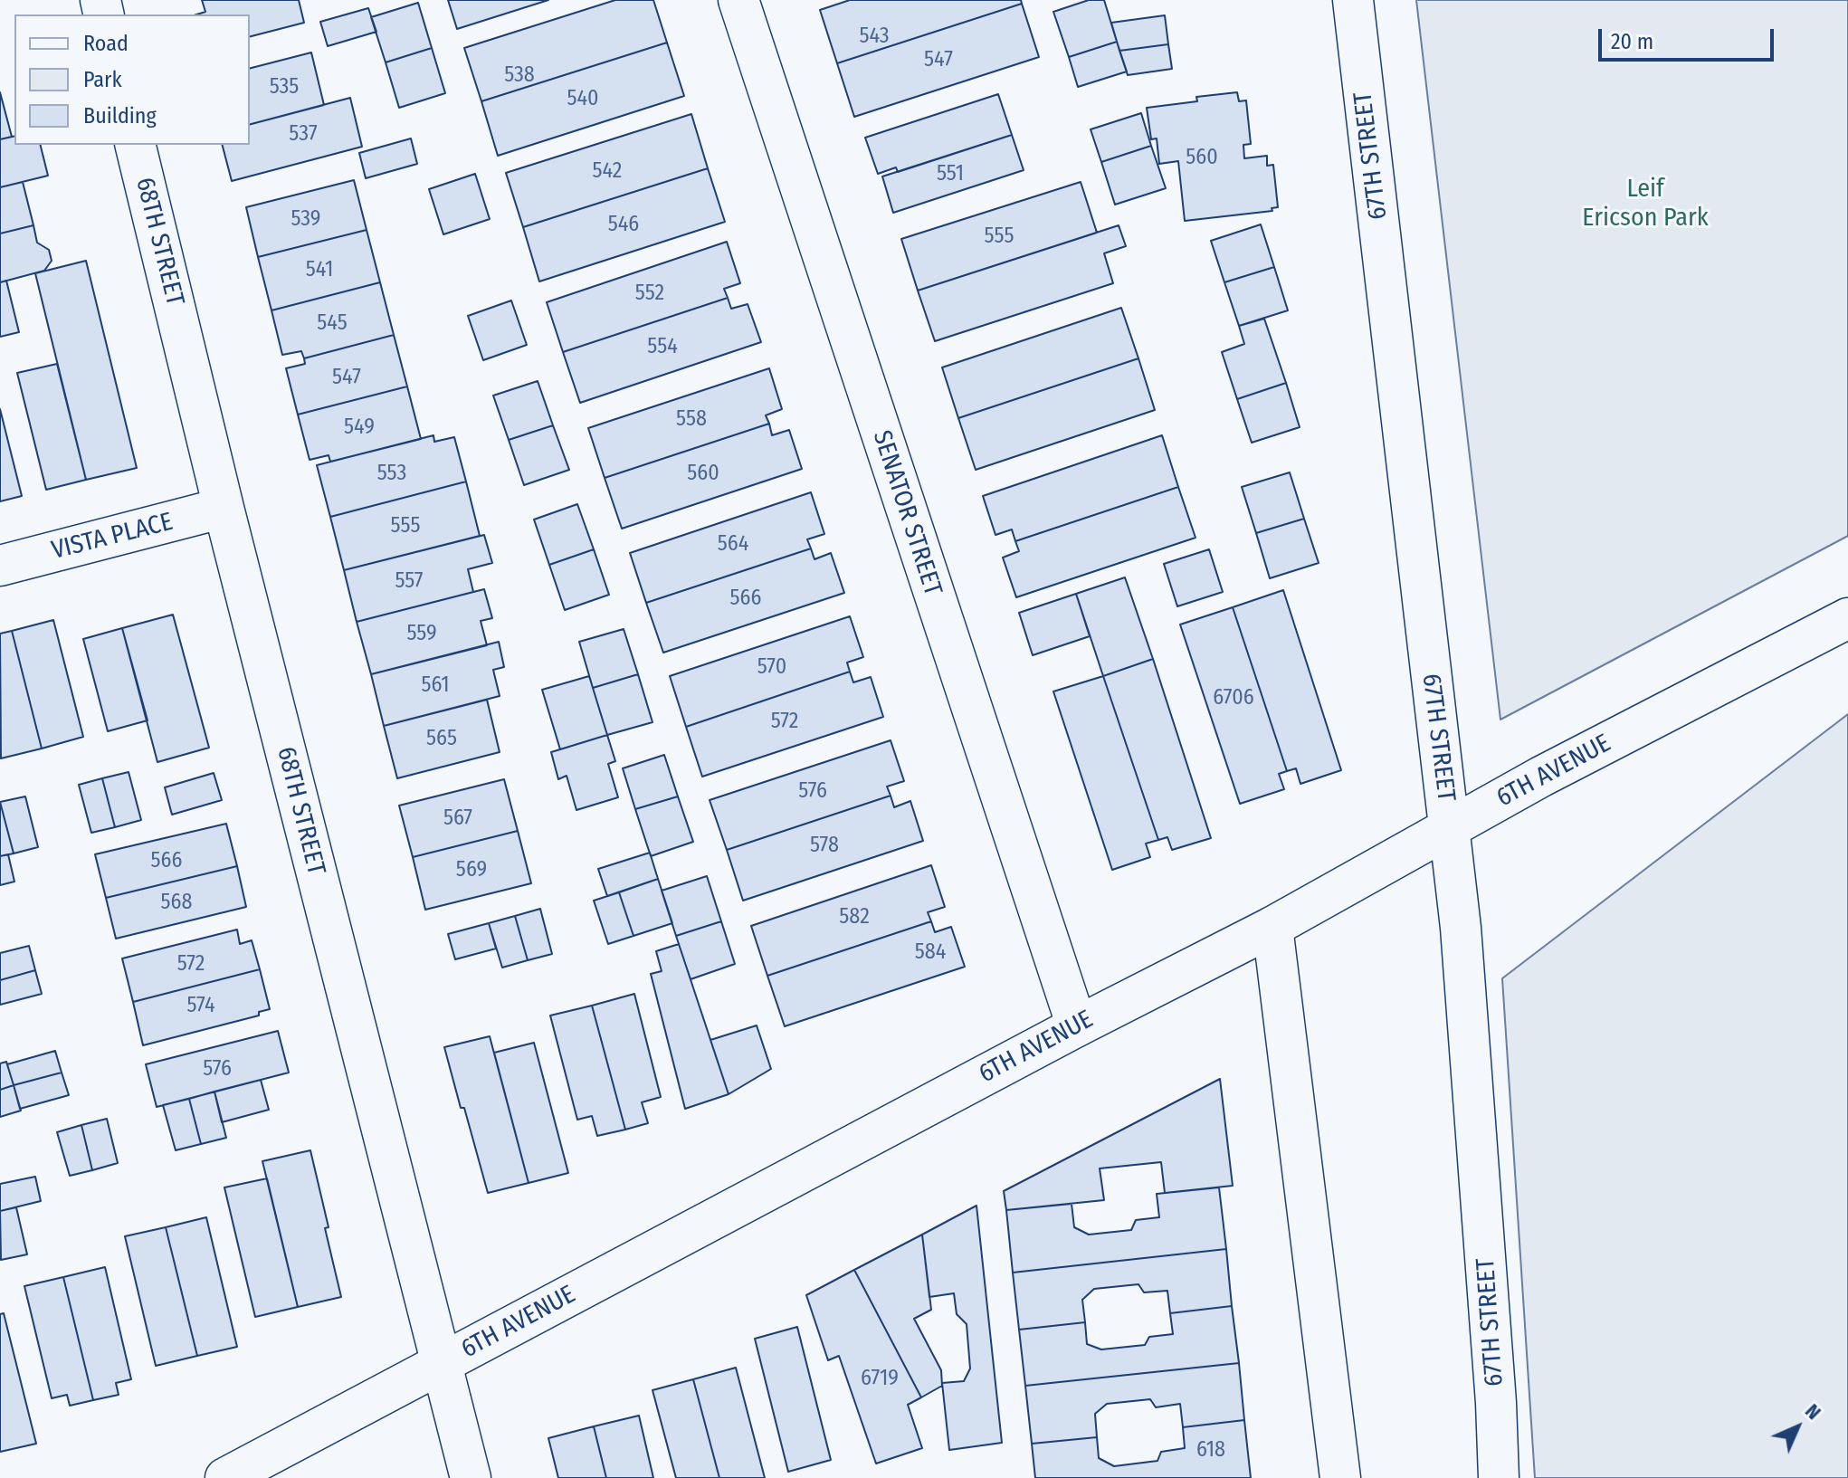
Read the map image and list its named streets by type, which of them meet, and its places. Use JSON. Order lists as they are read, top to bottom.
{
  "streets": {
    "street": [
      "67TH STREET",
      "68TH STREET",
      "SENATOR STREET",
      "VISTA PLACE",
      "6TH AVENUE"
    ]
  },
  "crossings": [
    ["67TH STREET", "6TH AVENUE"],
    ["68TH STREET", "VISTA PLACE"],
    ["68TH STREET", "6TH AVENUE"],
    ["SENATOR STREET", "6TH AVENUE"]
  ],
  "parks": ["Leif Ericson Park"],
  "house_numbers": [
    "543",
    "547",
    "538",
    "535",
    "540",
    "537",
    "560",
    "542",
    "551",
    "539",
    "546",
    "555",
    "541",
    "552",
    "545",
    "554",
    "547",
    "558",
    "549",
    "553",
    "560",
    "555",
    "564",
    "557",
    "566",
    "559",
    "570",
    "561",
    "6706",
    "572",
    "565",
    "576",
    "567",
    "578",
    "566",
    "569",
    "568",
    "582",
    "584",
    "572",
    "574",
    "576",
    "6719",
    "618"
  ],
  "legend": ["Road", "Park", "Building"],
  "scale_bar": "20 m",
  "north": "top right"
}
